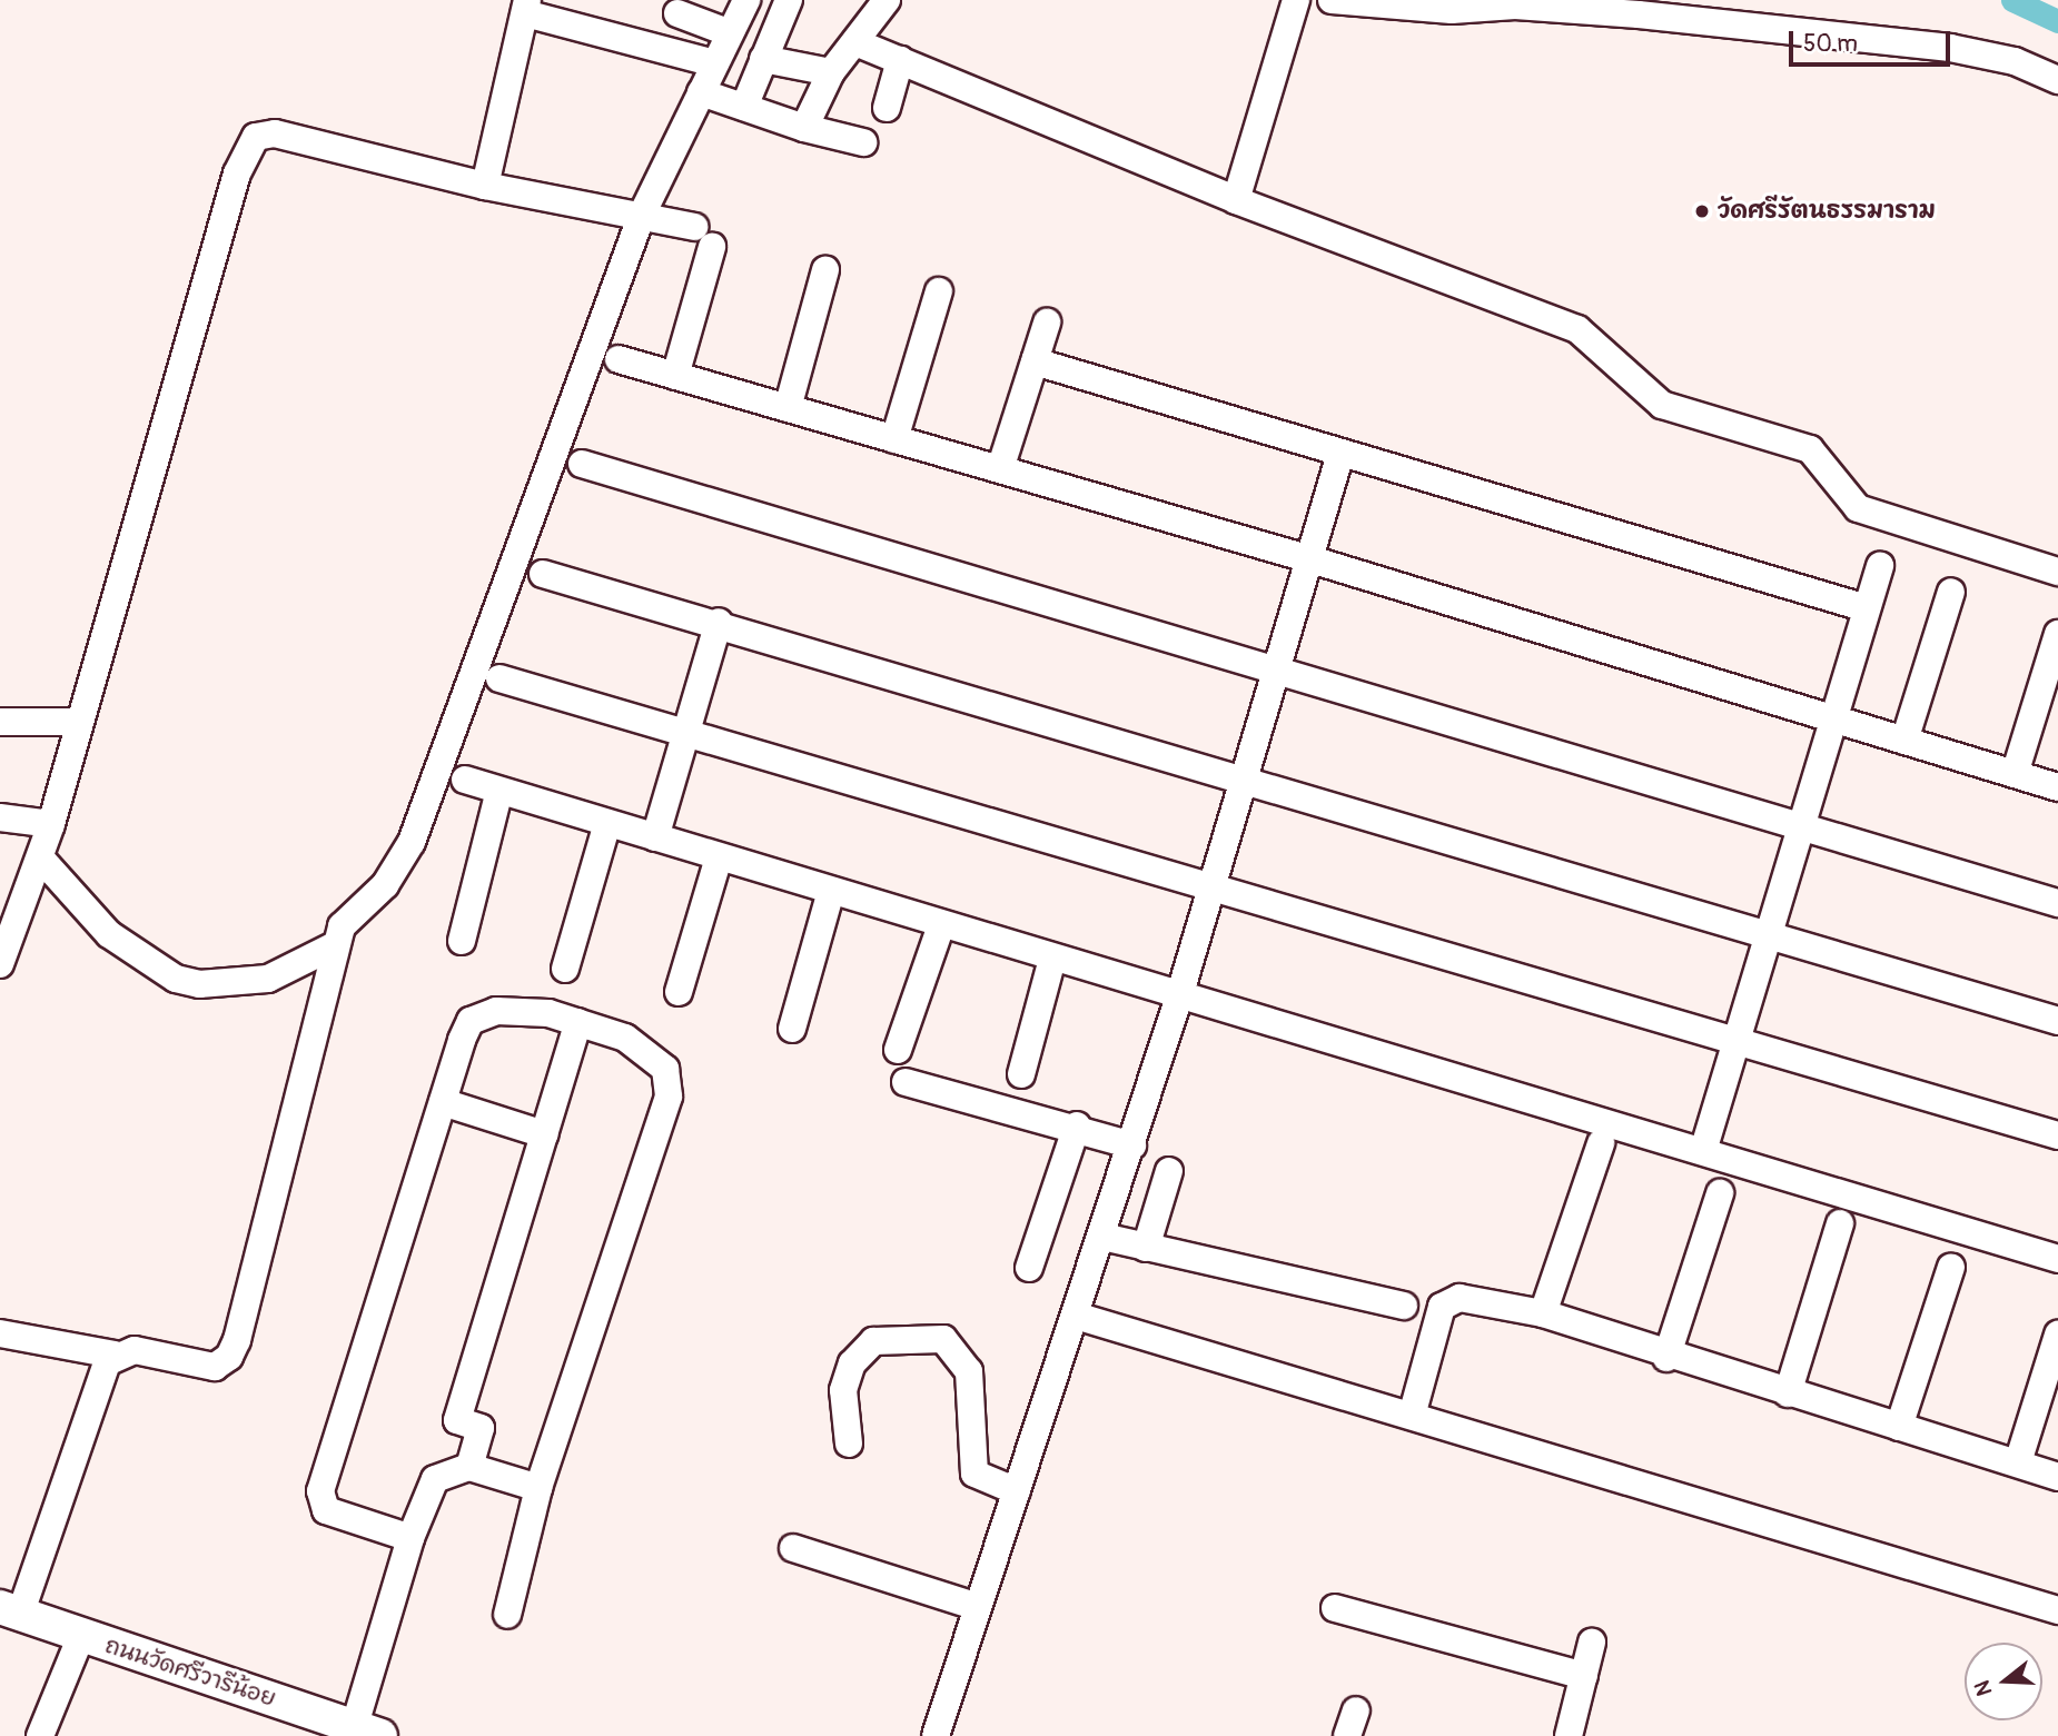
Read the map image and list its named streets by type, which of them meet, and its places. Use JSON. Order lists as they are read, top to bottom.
{
  "streets": {
    "main road": ["ถนนวัดศรีวารีน้อย"]
  },
  "places": ["วัดศรีรัตนธรรมาราม"],
  "scale_bar": "50 m",
  "north": "left"
}
